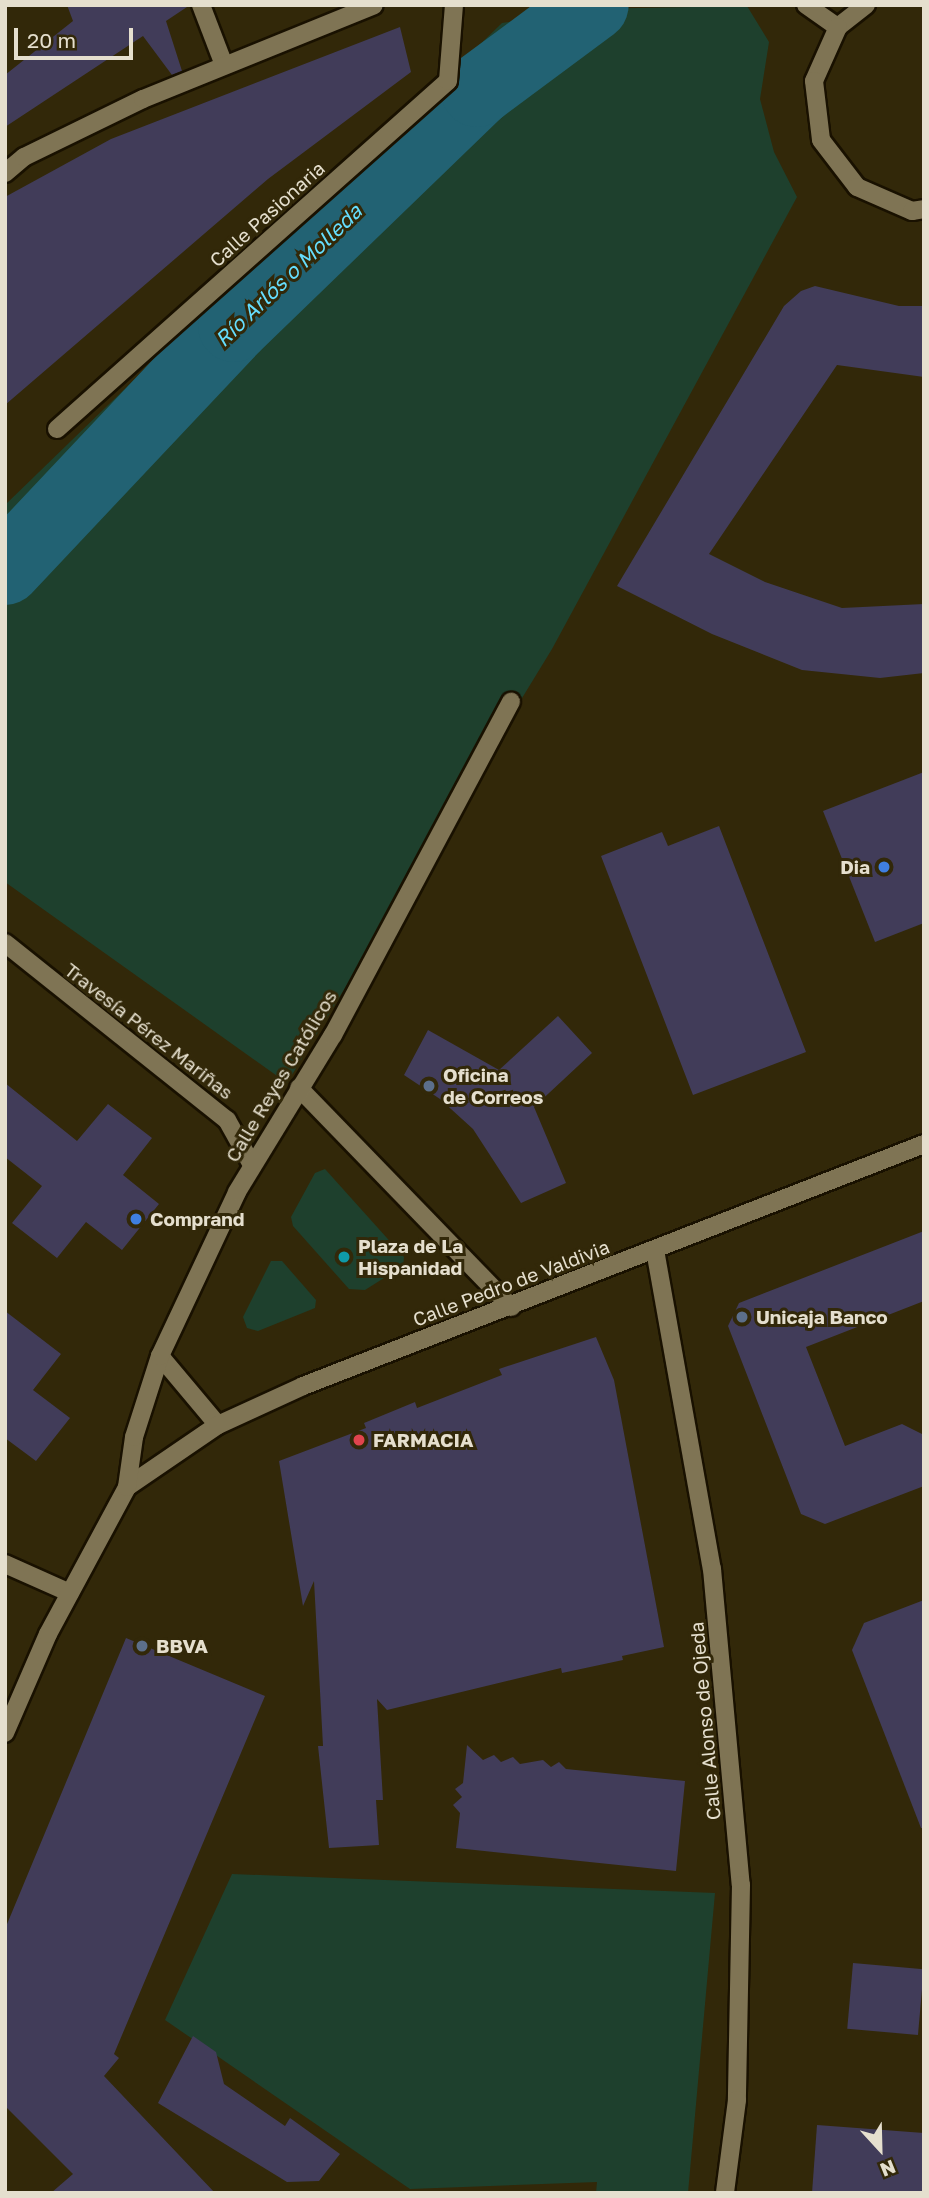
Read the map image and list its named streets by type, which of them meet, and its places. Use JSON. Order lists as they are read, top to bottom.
{
  "streets": {
    "street": [
      "Calle Pasionaria",
      "Travesía Pérez Mariñas",
      "Calle Reyes Católicos",
      "Calle Pedro de Valdivia",
      "Calle Alonso de Ojeda"
    ]
  },
  "crossings": [
    ["Travesía Pérez Mariñas", "Calle Reyes Católicos"],
    ["Calle Reyes Católicos", "Calle Pedro de Valdivia"],
    ["Calle Pedro de Valdivia", "Calle Alonso de Ojeda"]
  ],
  "water": ["Río Arlós o Molleda"],
  "places": [
    "Dia",
    "Oficina de Correos",
    "Comprand",
    "Plaza de La Hispanidad",
    "Unicaja Banco",
    "FARMACIA",
    "BBVA"
  ],
  "scale_bar": "20 m",
  "north": "bottom"
}
